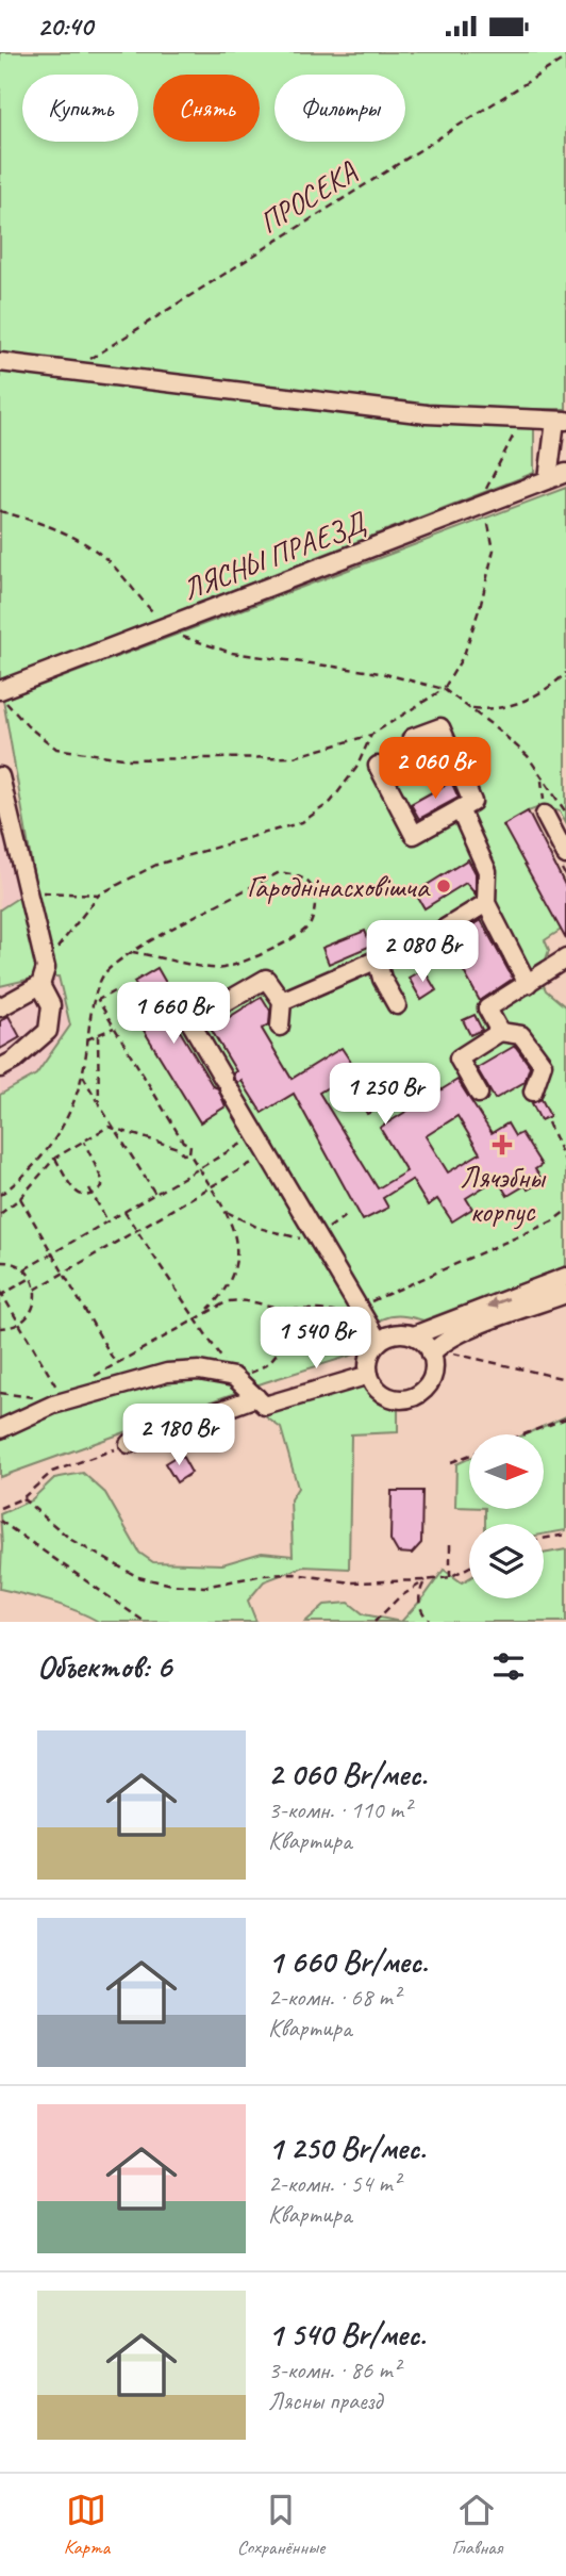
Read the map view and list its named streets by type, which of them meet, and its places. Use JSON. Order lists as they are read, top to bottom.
{
  "streets": {
    "street": ["ЛЯСНЫ ПРАЕЗД"],
    "path": ["ПРОСЕКА"]
  },
  "places": {
    "other": ["Гароднінасховішча"],
    "health": ["Лячэбны корпус"]
  },
  "north": "right",
  "page": {
    "status": "20:40",
    "chip": ["Купить", "Снять", "Фильтры"],
    "price": [
      "2 060 Br",
      "2 080 Br",
      "1 660 Br",
      "1 250 Br",
      "1 540 Br",
      "2 180 Br"
    ],
    "heading": "Объектов: 6",
    "list": [
      {
        "name": "2 060 Br/мес.",
        "note": "3-комн. · 110 m² · Квартира"
      },
      {
        "name": "1 660 Br/мес.",
        "note": "2-комн. · 68 m² · Квартира"
      },
      {
        "name": "1 250 Br/мес.",
        "note": "2-комн. · 54 m² · Квартира"
      },
      {
        "name": "1 540 Br/мес.",
        "note": "3-комн. · 86 m² · Лясны праезд"
      }
    ],
    "tabs": ["Карта", "Сохранённые", "Главная"]
  }
}
